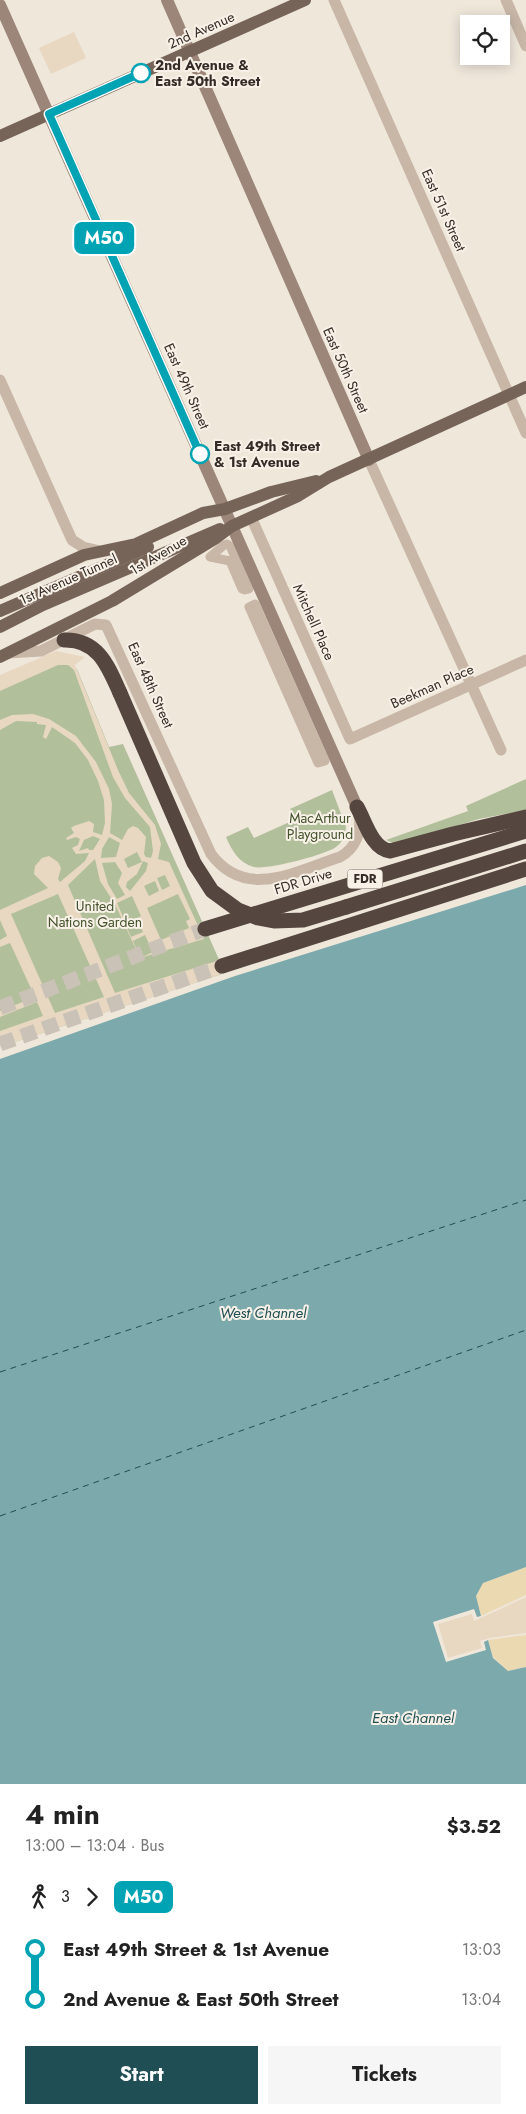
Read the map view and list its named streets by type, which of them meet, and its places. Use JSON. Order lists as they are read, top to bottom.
{
  "streets": {
    "highway": ["FDR", "FDR Drive"],
    "main road": [
      "2nd Avenue",
      "East 50th Street",
      "East 49th Street",
      "1st Avenue",
      "1st Avenue Tunnel"
    ],
    "street": [
      "East 51st Street",
      "Mitchell Place",
      "East 48th Street",
      "Beekman Place"
    ]
  },
  "crossings": [
    ["2nd Avenue", "East 50th Street"],
    ["2nd Avenue", "East 49th Street"],
    ["East 51st Street", "1st Avenue"],
    ["East 50th Street", "1st Avenue"],
    ["East 50th Street", "Beekman Place"],
    ["East 49th Street", "1st Avenue"],
    ["East 49th Street", "1st Avenue Tunnel"],
    ["East 49th Street", "East 48th Street"],
    ["1st Avenue", "1st Avenue Tunnel"],
    ["1st Avenue", "Mitchell Place"],
    ["1st Avenue", "East 48th Street"],
    ["Mitchell Place", "Beekman Place"]
  ],
  "water": ["West Channel", "East Channel"],
  "parks": ["MacArthur Playground", "United Nations Garden"],
  "places": ["2nd Avenue & East 50th Street", "East 49th Street & 1st Avenue"],
  "lines": ["bus line M50"],
  "page": {
    "on_map": "M50",
    "heading": ["4 min", "13:00 – 13:04 · Bus", "$3.52"],
    "legs": ["3", "M50"],
    "list": [
      {
        "name": "East 49th Street & 1st Avenue",
        "value": "13:03"
      },
      {
        "name": "2nd Avenue & East 50th Street",
        "value": "13:04"
      }
    ],
    "buttons": ["Start", "Tickets"]
  }
}
